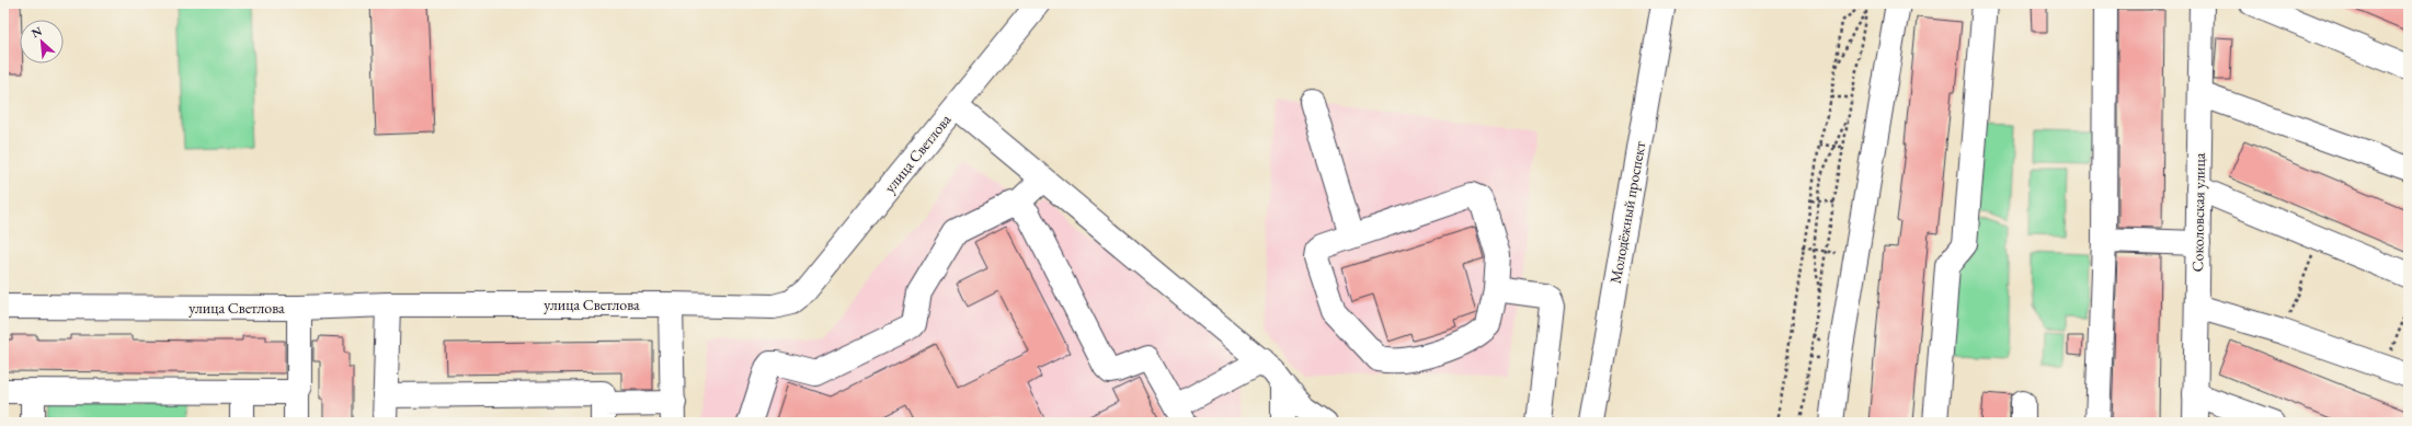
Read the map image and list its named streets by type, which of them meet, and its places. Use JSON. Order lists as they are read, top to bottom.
{
  "streets": {
    "street": ["улица Светлова", "Молодёжный проспект", "Соколовская улица"]
  },
  "north": "top left"
}
